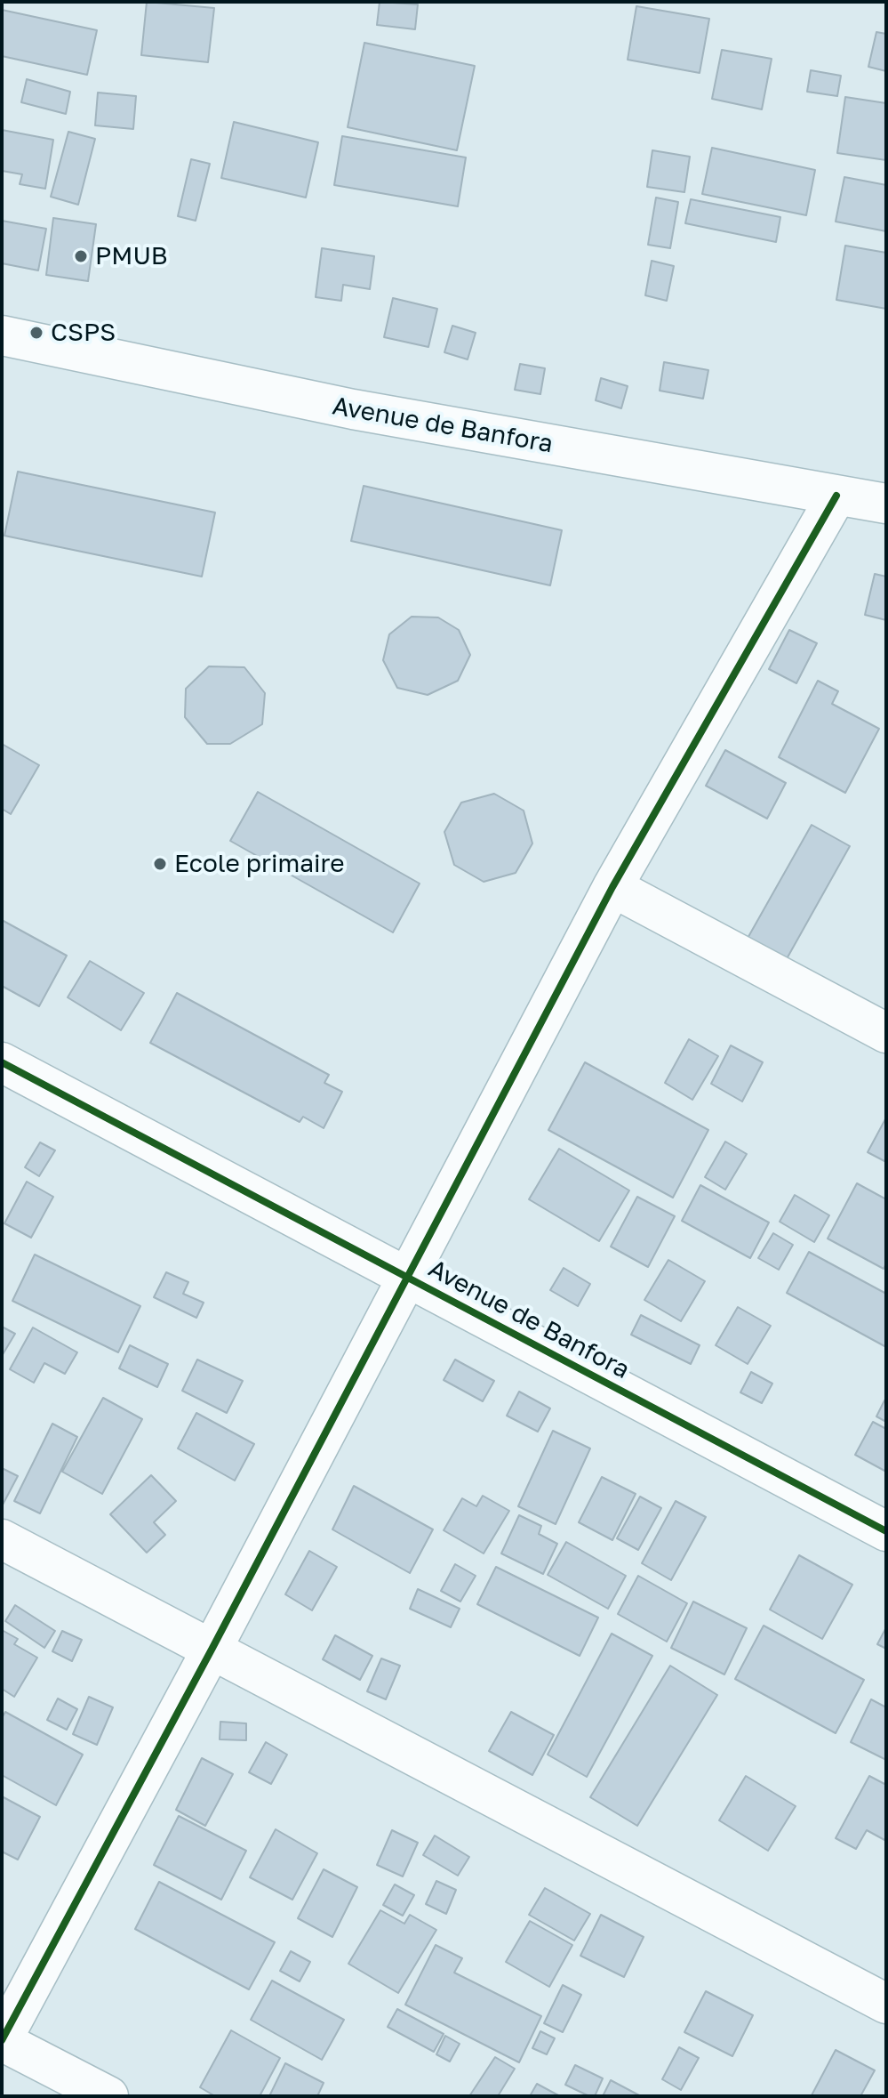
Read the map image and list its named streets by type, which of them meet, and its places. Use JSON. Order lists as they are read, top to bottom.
{
  "streets": {
    "street": ["Avenue de Banfora"]
  },
  "places": ["PMUB", "CSPS", "Ecole primaire"]
}
